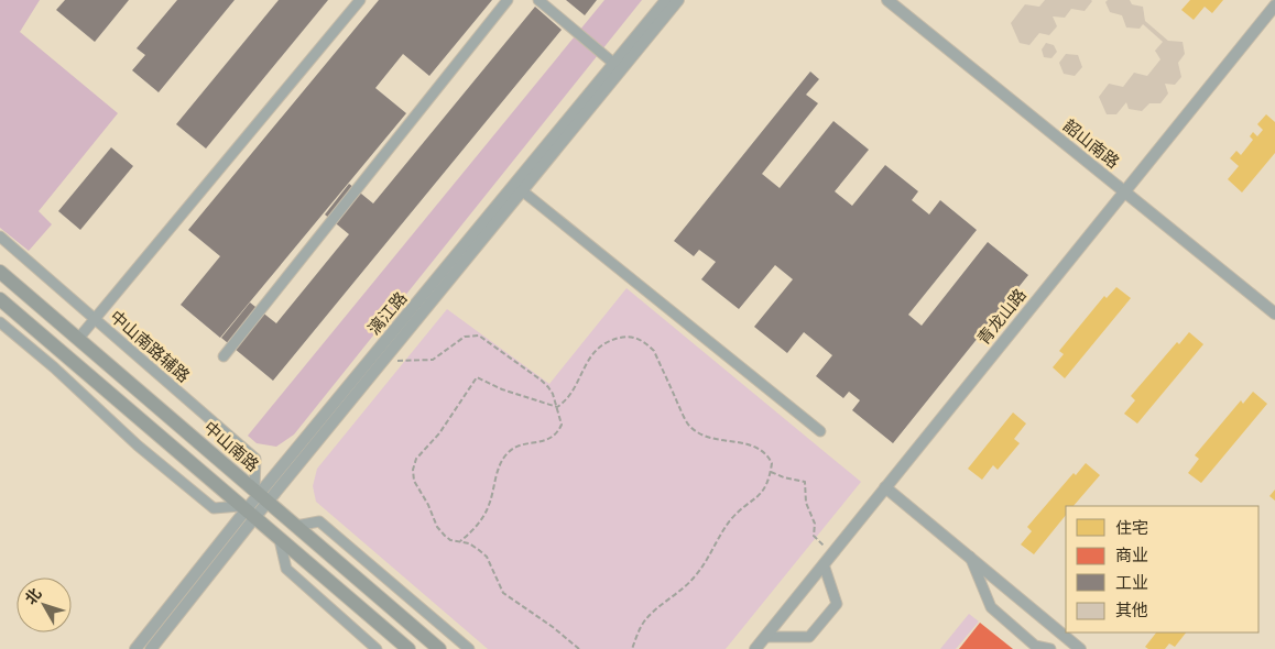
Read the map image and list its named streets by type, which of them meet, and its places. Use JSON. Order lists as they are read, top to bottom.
{
  "streets": {
    "main road": ["中山南路"],
    "street": [
      "韶山南路",
      "漓江路",
      "青龙山路",
      "中山南路辅路"
    ]
  },
  "crossings": [
    ["韶山南路", "青龙山路"],
    ["漓江路", "中山南路辅路"],
    ["漓江路", "中山南路"],
    ["中山南路辅路", "中山南路"]
  ],
  "legend": [
    "住宅",
    "商业",
    "工业",
    "其他"
  ],
  "north": "top left"
}
